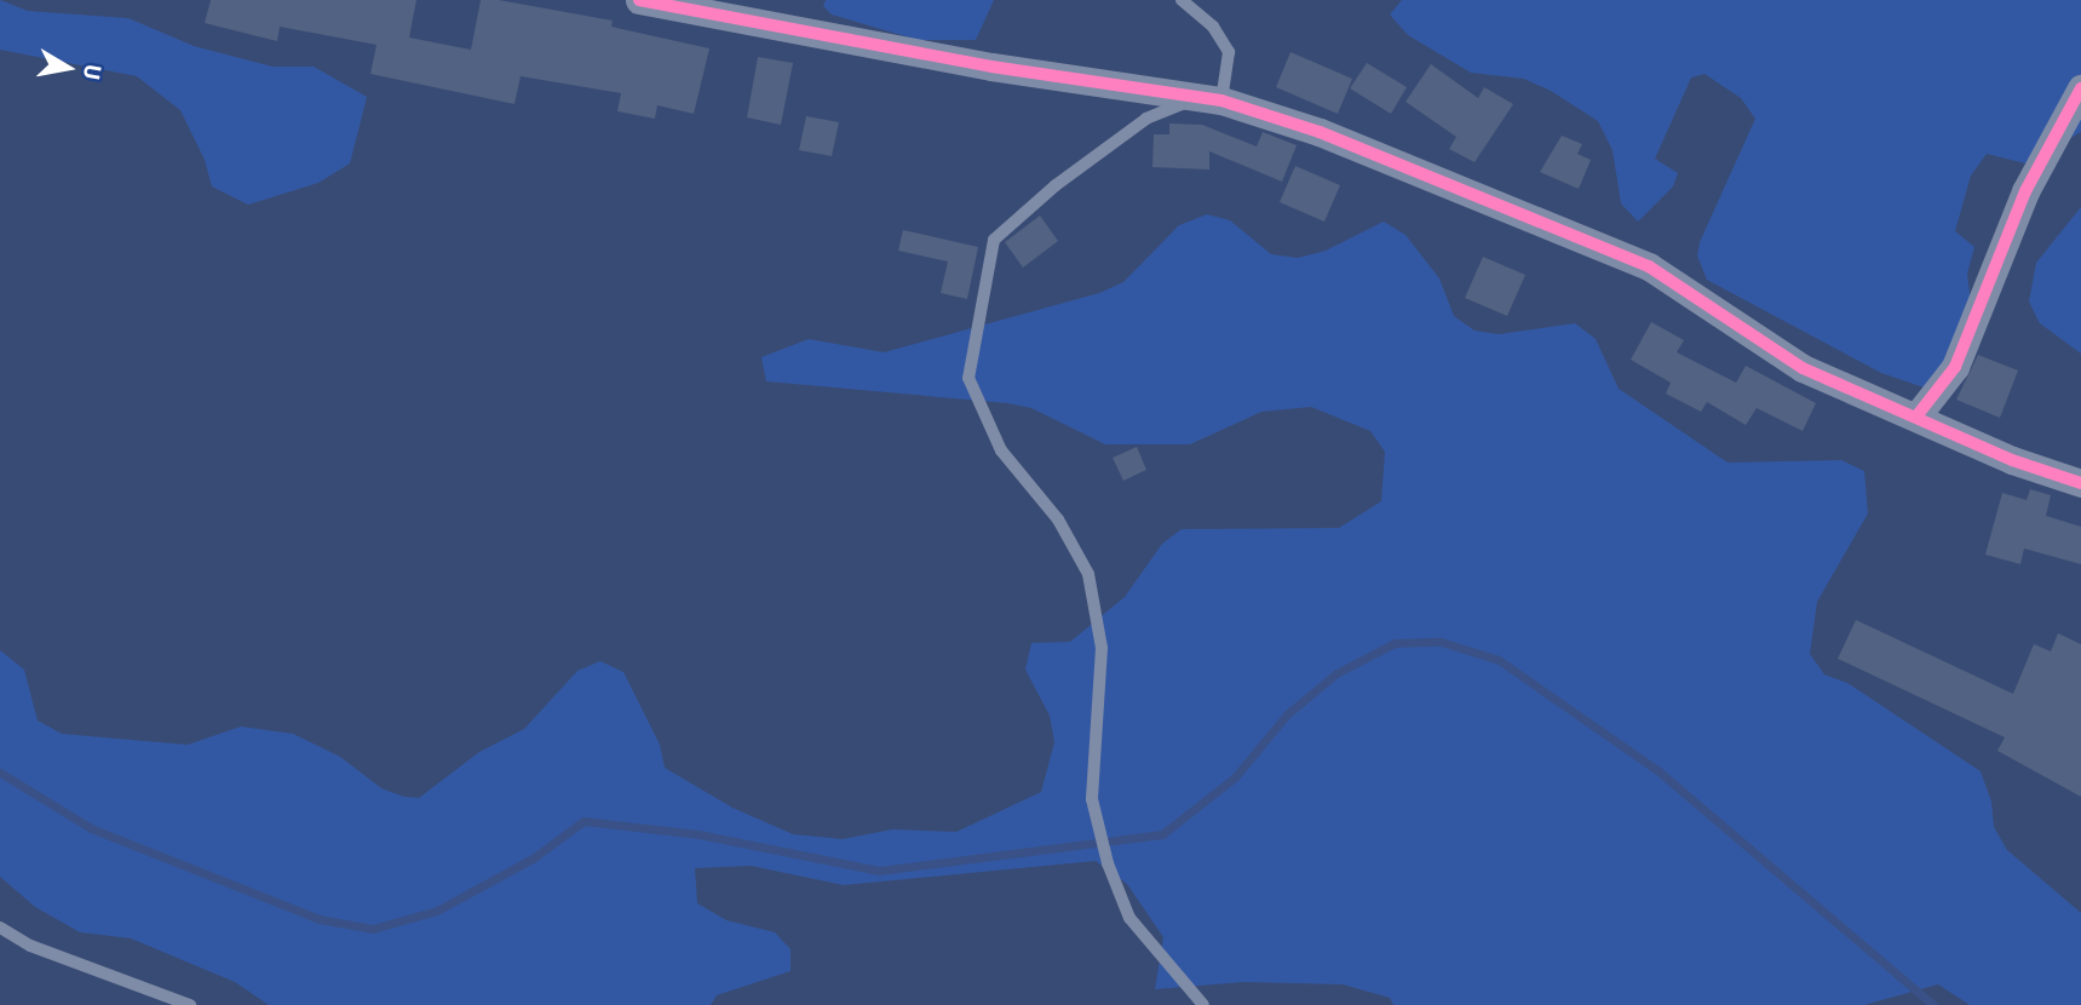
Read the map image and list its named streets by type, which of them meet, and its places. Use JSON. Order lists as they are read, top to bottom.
{
  "north": "right"
}
